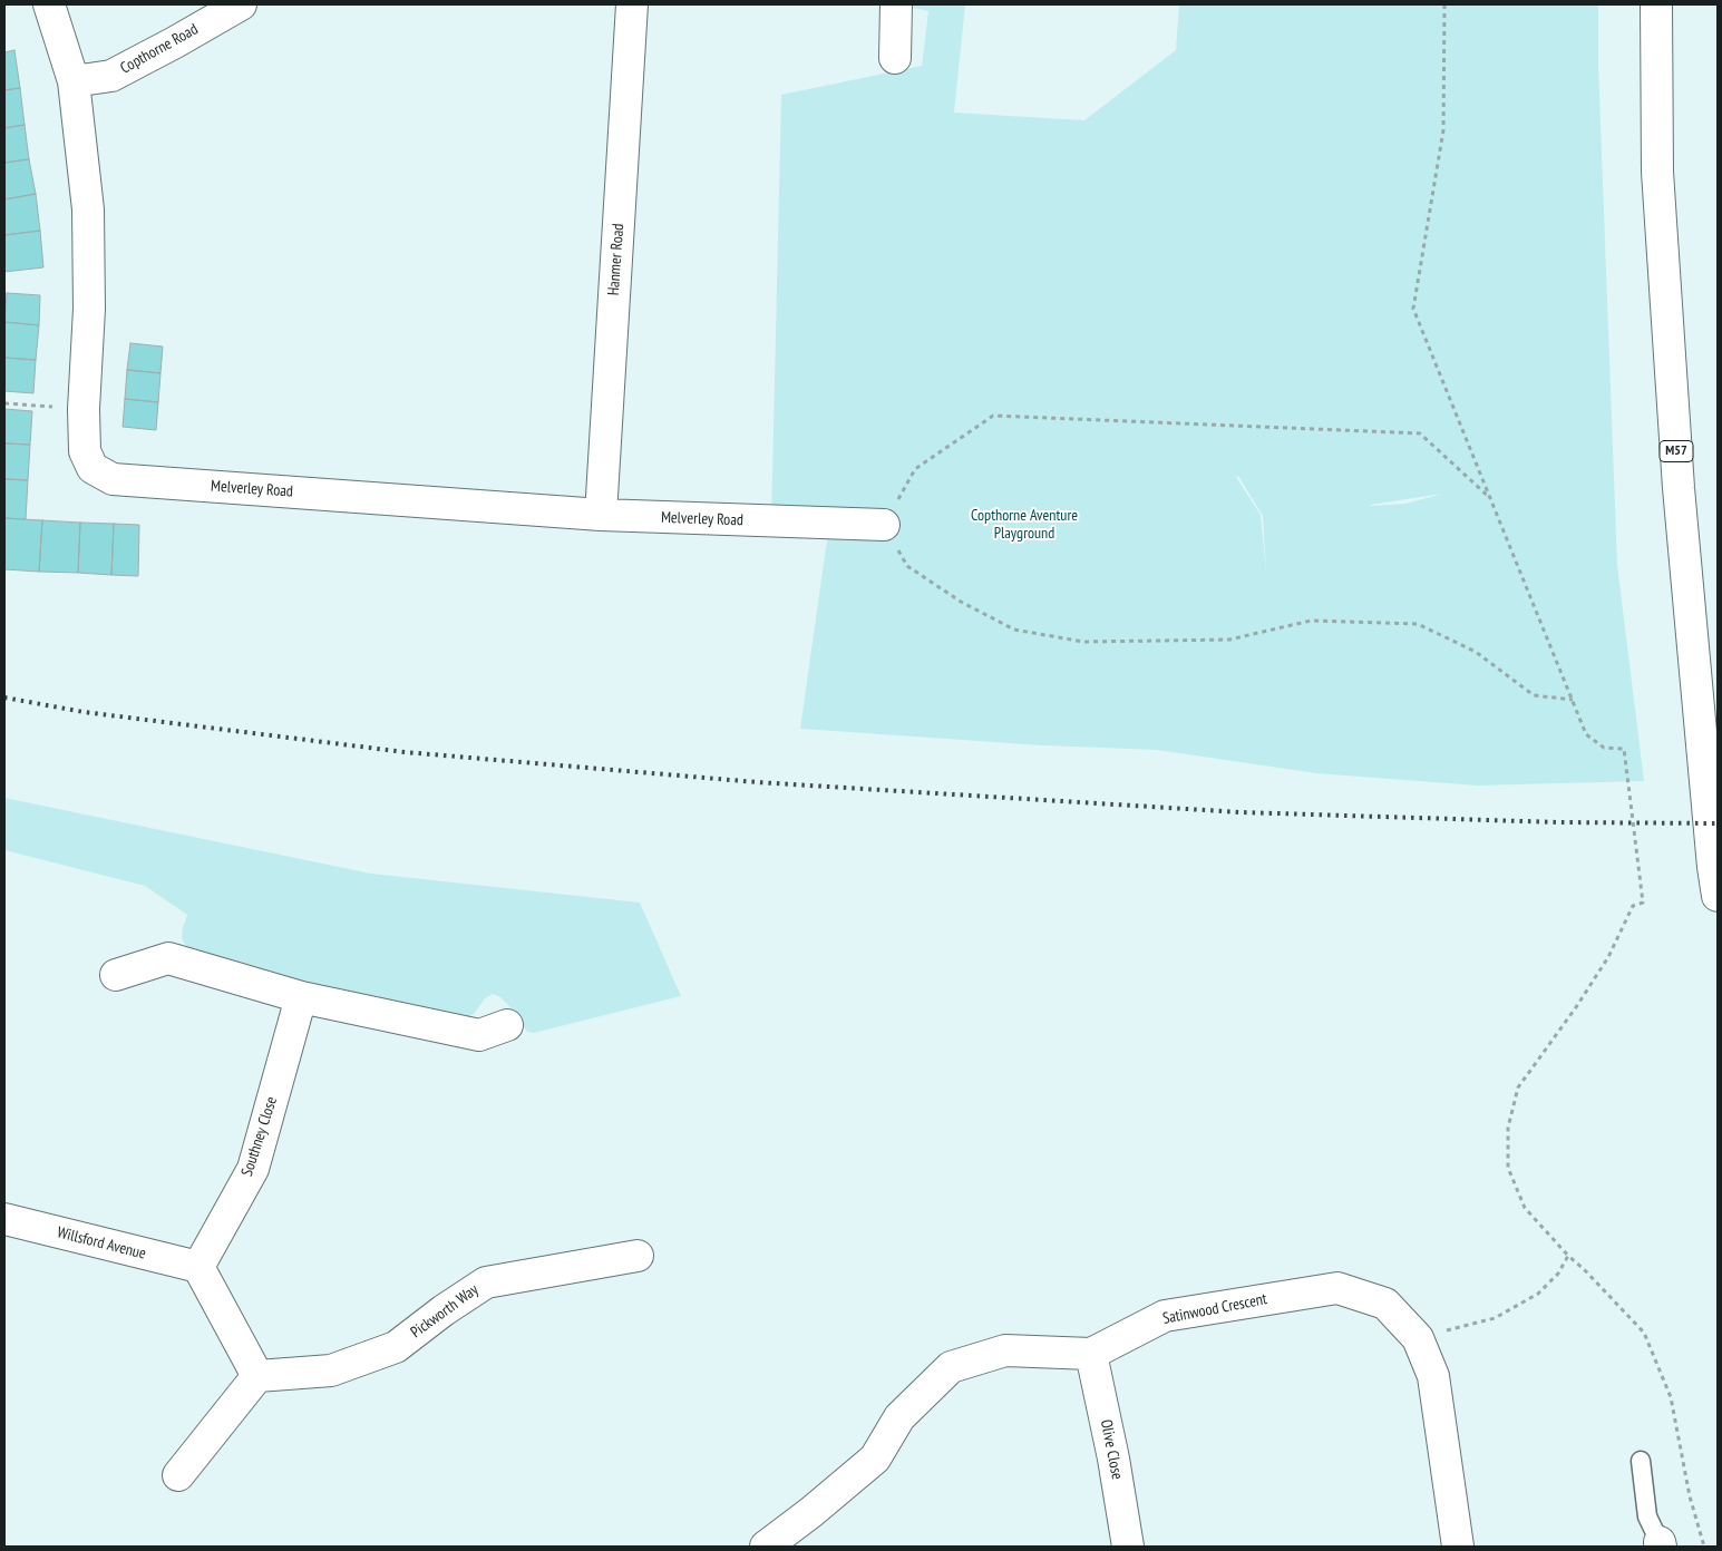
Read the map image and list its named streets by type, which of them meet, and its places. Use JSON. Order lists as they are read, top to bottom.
{
  "streets": {
    "main road": [
      "Copthorne Road",
      "Hanmer Road",
      "M57",
      "Melverley Road",
      "Southney Close",
      "Willsford Avenue",
      "Satinwood Crescent",
      "Pickworth Way",
      "Olive Close"
    ]
  },
  "crossings": [
    ["Copthorne Road", "Melverley Road"],
    ["Hanmer Road", "Melverley Road"],
    ["Southney Close", "Willsford Avenue"],
    ["Satinwood Crescent", "Olive Close"]
  ],
  "parks": ["Copthorne Aventure Playground"]
}
